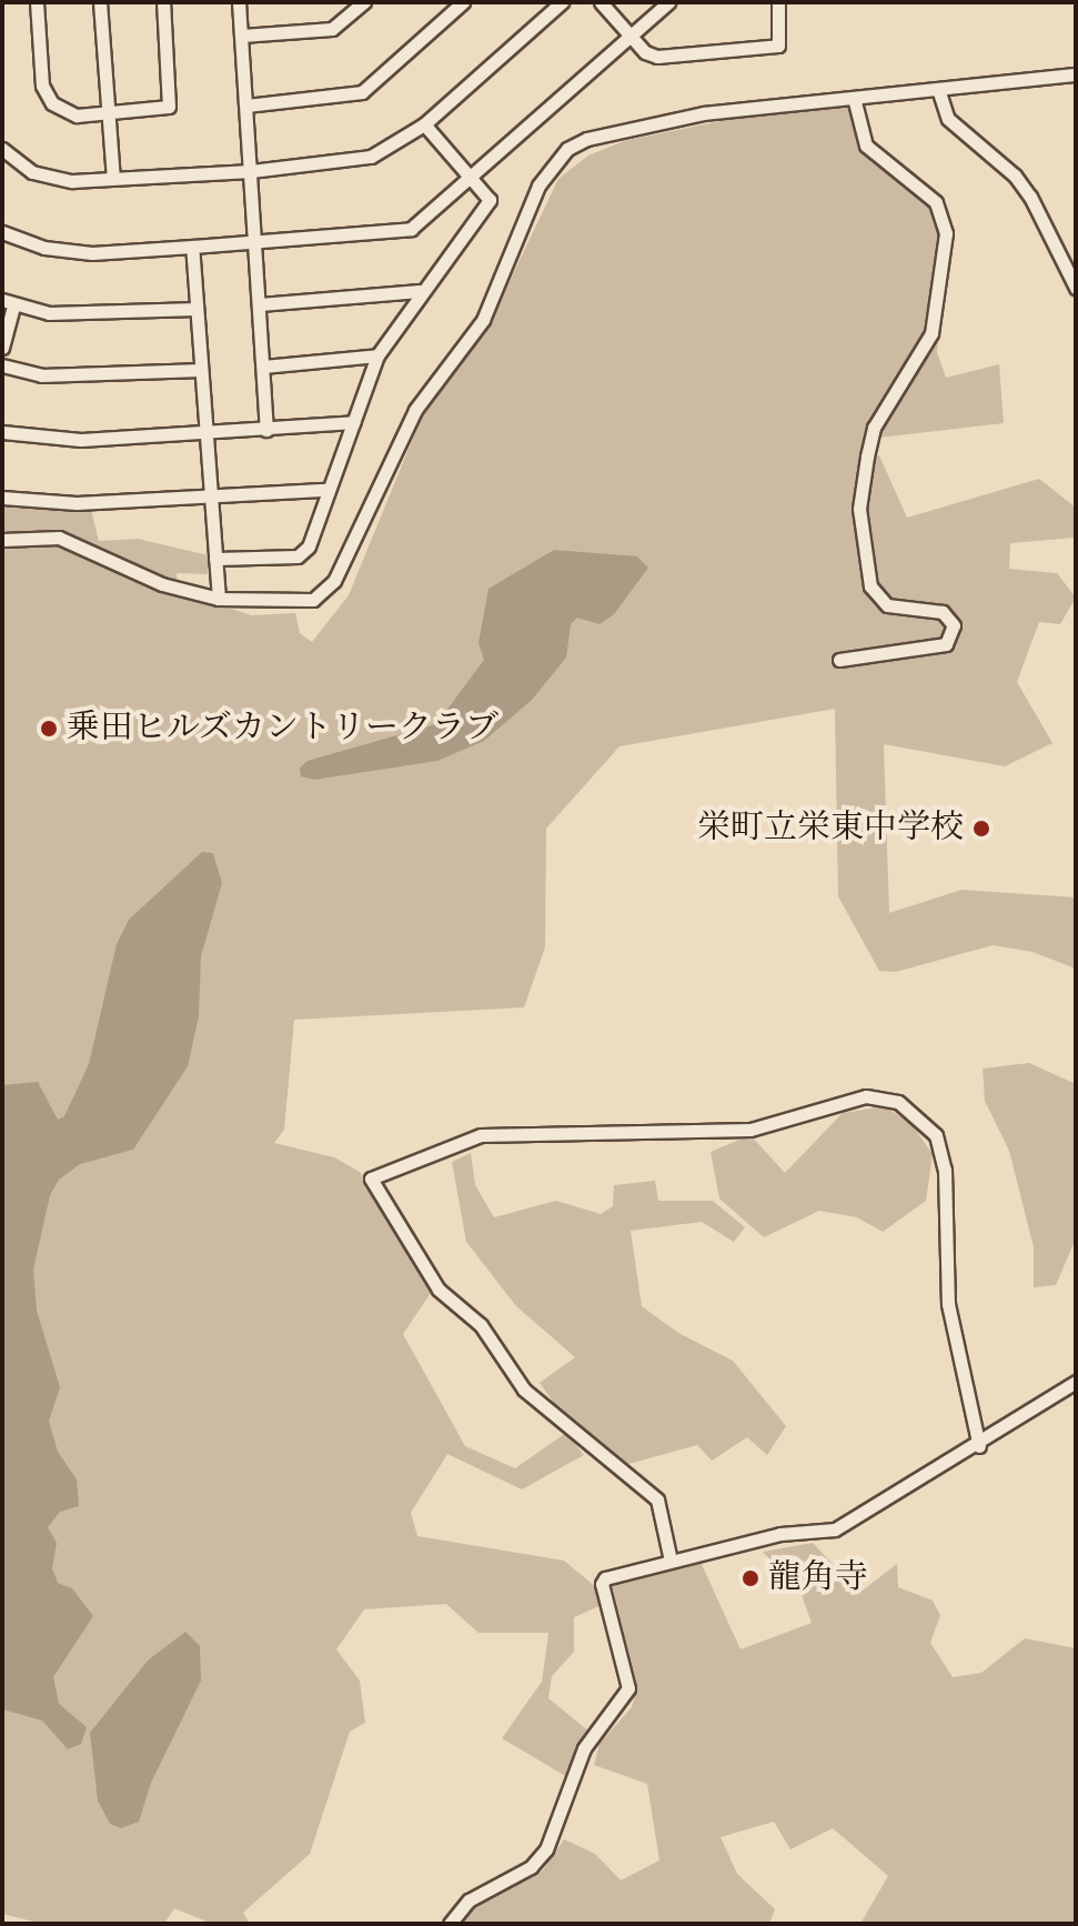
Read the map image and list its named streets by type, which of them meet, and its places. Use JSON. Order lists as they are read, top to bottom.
{
  "places": ["乗田ヒルズカントリークラブ", "栄町立栄東中学校", "龍角寺"]
}
